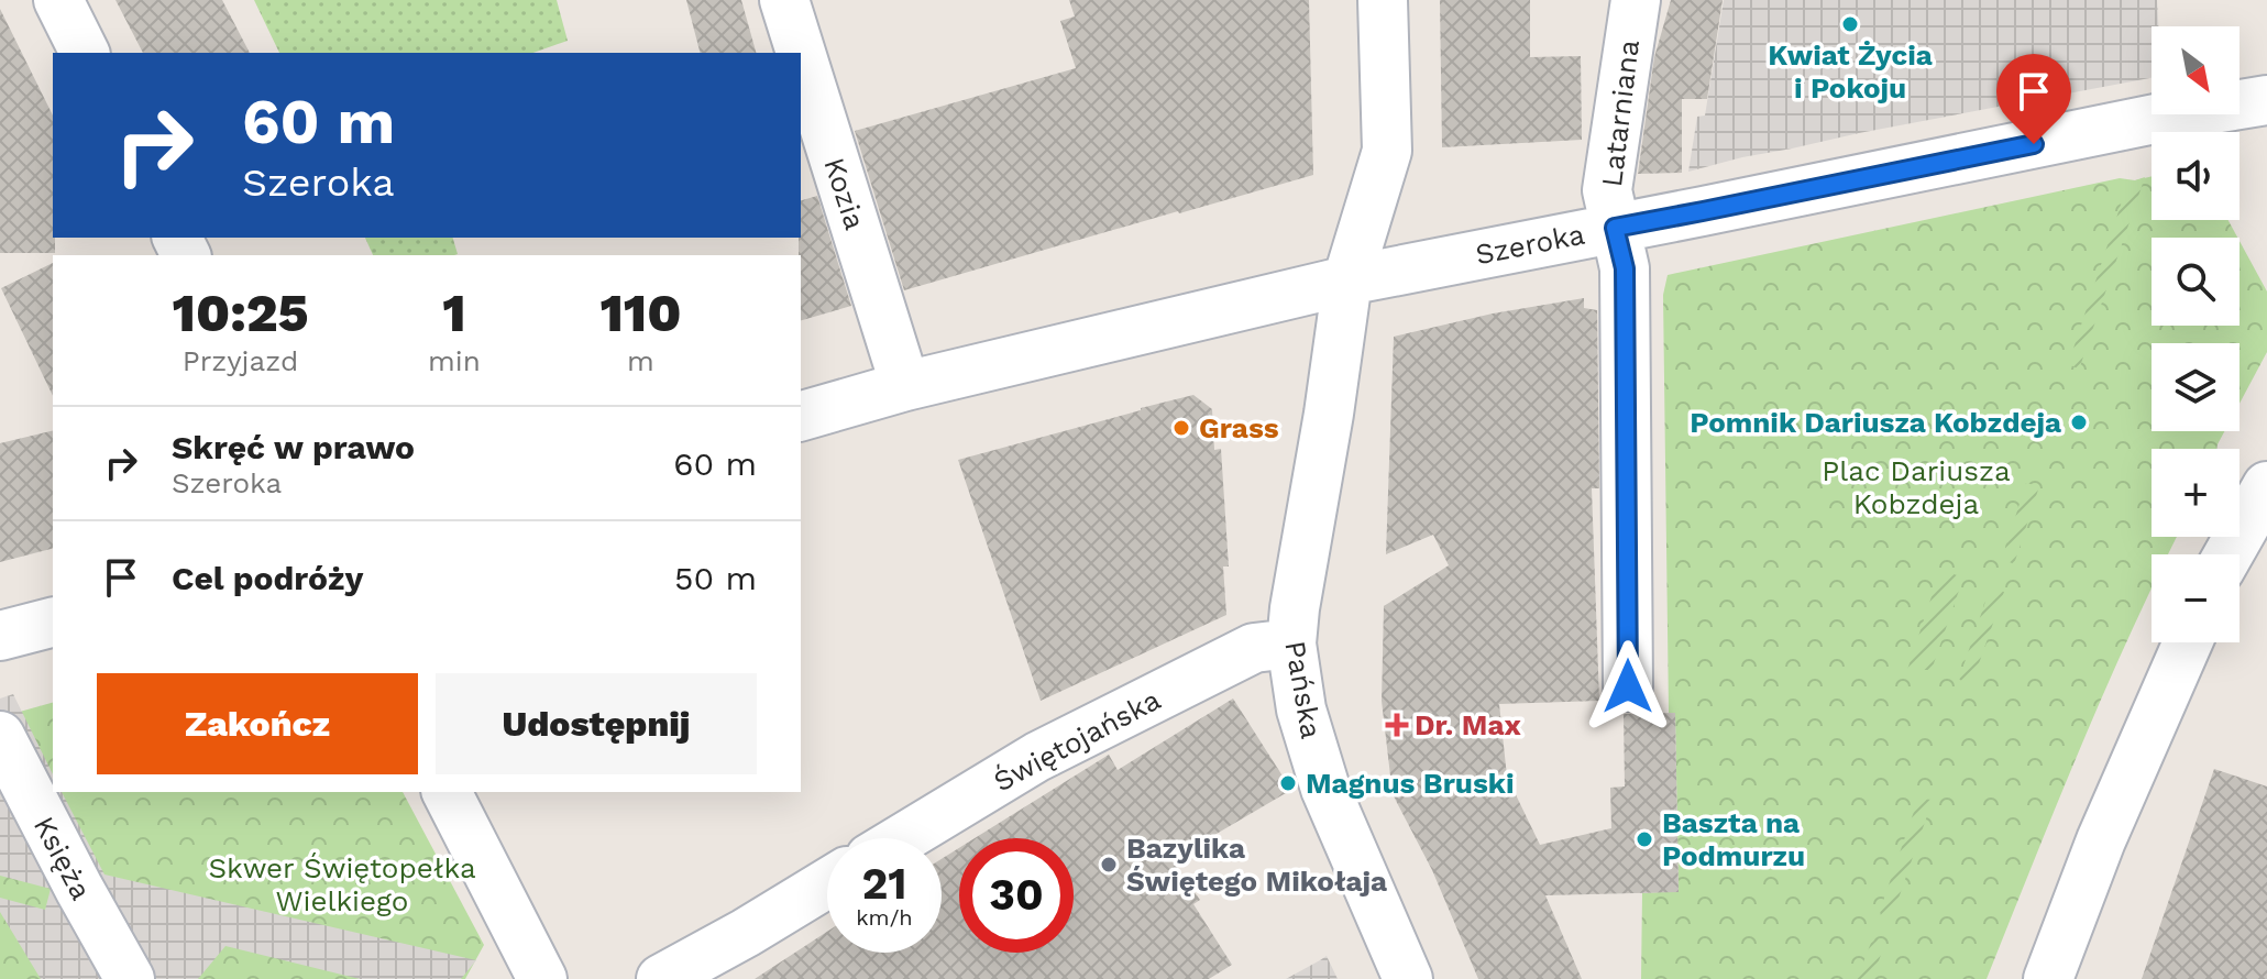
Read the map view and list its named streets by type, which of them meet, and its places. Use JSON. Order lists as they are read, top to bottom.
{
  "streets": {
    "street": [
      "Latarniana",
      "Kozia",
      "Szeroka",
      "Pańska",
      "Świętojańska",
      "Księża"
    ]
  },
  "crossings": [
    ["Latarniana", "Szeroka"],
    ["Kozia", "Szeroka"],
    ["Szeroka", "Pańska"],
    ["Pańska", "Świętojańska"]
  ],
  "parks": ["Plac Dariusza Kobzdeja", "Skwer Świętopełka Wielkiego"],
  "places": {
    "other": [
      "Kwiat Życia i Pokoju",
      "Pomnik Dariusza Kobzdeja",
      "Grass",
      "Magnus Bruski",
      "Baszta na Podmurzu",
      "Bazylika Świętego Mikołaja"
    ],
    "health": ["Dr. Max"]
  },
  "north": "bottom right",
  "page": {
    "map_buttons": ["+", "−"],
    "turn": ["60 m", "Szeroka"],
    "eta": [
      "10:25",
      "Przyjazd",
      "1",
      "min",
      "110",
      "m"
    ],
    "list": [
      {
        "name": "Skręć w prawo",
        "note": "Szeroka",
        "value": "60 m"
      },
      {
        "name": "Cel podróży",
        "value": "50 m"
      }
    ],
    "buttons": ["Zakończ", "Udostępnij"],
    "speed": "21 km/h",
    "limit": "30"
  }
}
